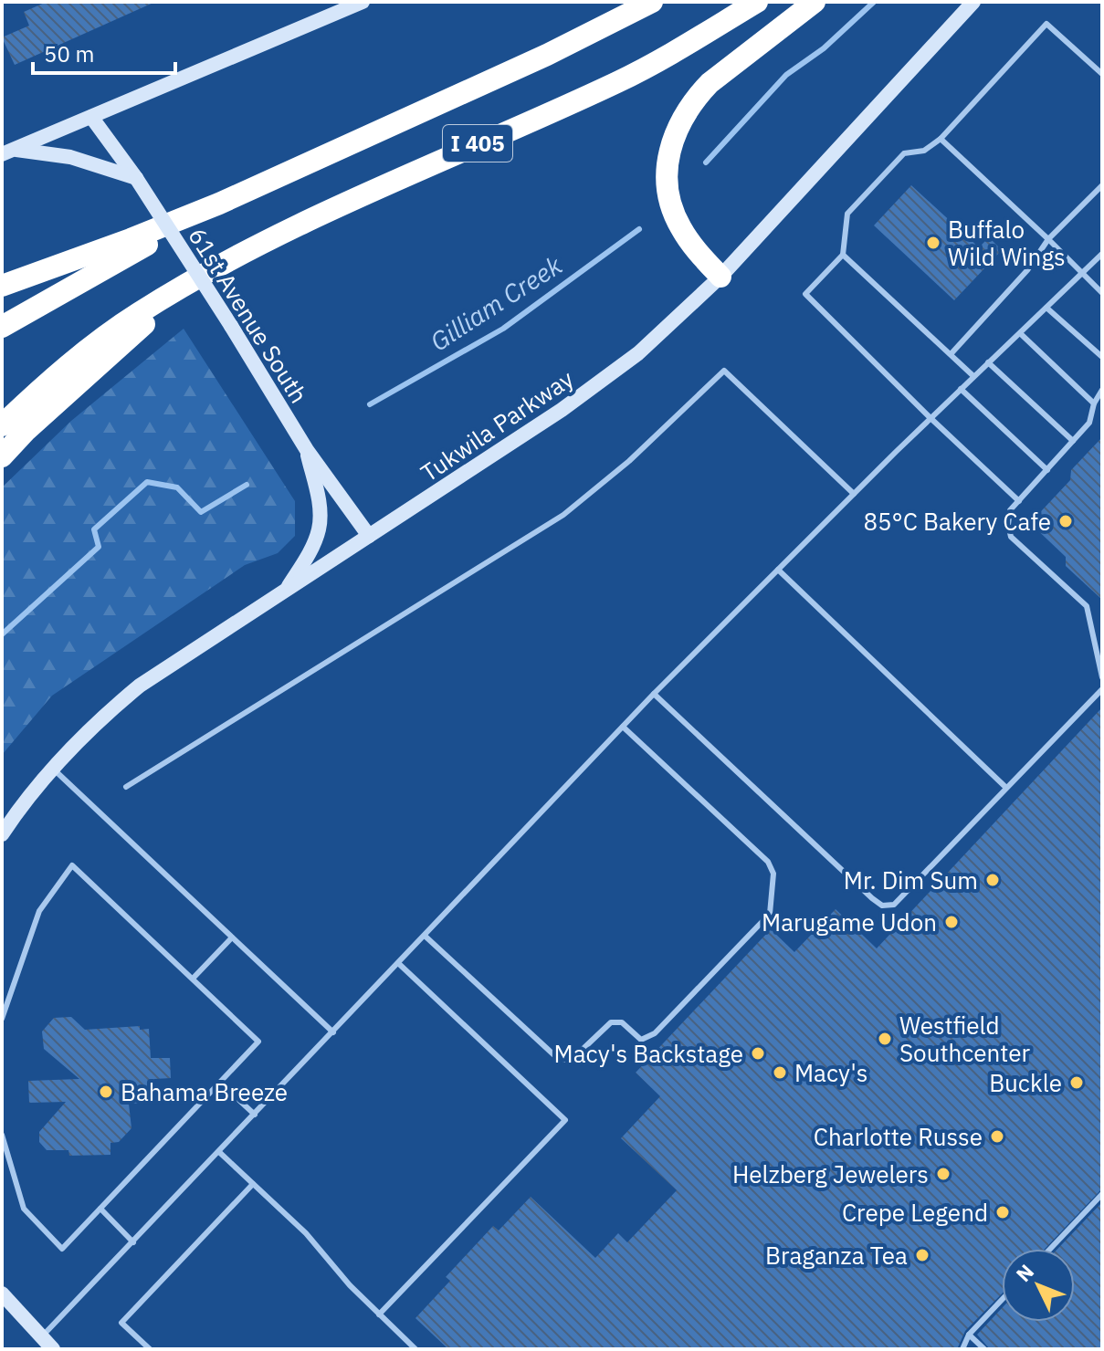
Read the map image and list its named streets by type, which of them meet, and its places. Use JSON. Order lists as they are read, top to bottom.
{
  "streets": {
    "highway": ["I 405"],
    "main road": ["61st Avenue South", "Tukwila Parkway"]
  },
  "crossings": [
    ["61st Avenue South", "Tukwila Parkway"]
  ],
  "water": ["Gilliam Creek"],
  "places": [
    "Buffalo Wild Wings",
    "85°C Bakery Cafe",
    "Mr. Dim Sum",
    "Marugame Udon",
    "Westfield Southcenter",
    "Macy's Backstage",
    "Macy's",
    "Buckle",
    "Bahama Breeze",
    "Charlotte Russe",
    "Helzberg Jewelers",
    "Crepe Legend",
    "Braganza Tea"
  ],
  "scale_bar": "50 m",
  "north": "top left"
}
